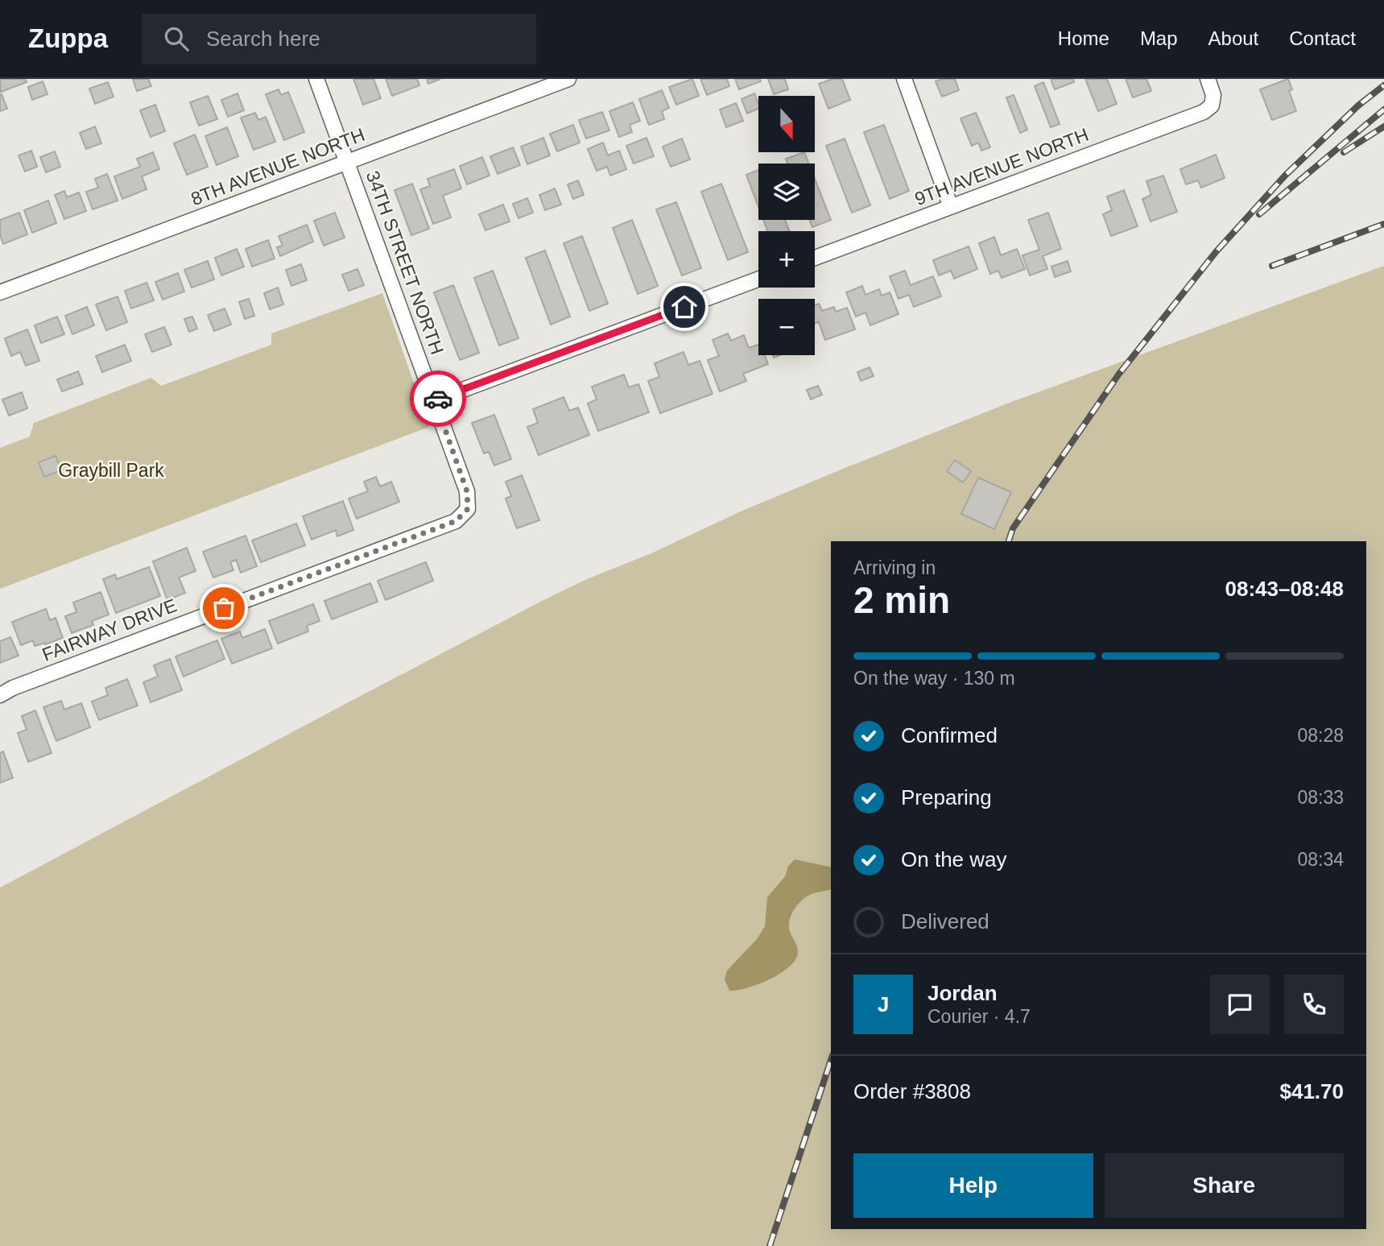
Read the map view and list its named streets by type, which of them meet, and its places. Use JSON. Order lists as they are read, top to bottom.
{
  "streets": {
    "street": [
      "8TH AVENUE NORTH",
      "9TH AVENUE NORTH",
      "34TH STREET NORTH",
      "FAIRWAY DRIVE"
    ]
  },
  "crossings": [
    ["8TH AVENUE NORTH", "34TH STREET NORTH"],
    ["34TH STREET NORTH", "FAIRWAY DRIVE"]
  ],
  "parks": ["Graybill Park"],
  "north": "bottom",
  "page": {
    "header": "Zuppa",
    "search": "Search here",
    "nav": [
      "Home",
      "Map",
      "About",
      "Contact"
    ],
    "map_buttons": ["+", "−"],
    "heading": ["2 min", "Arriving in", "08:43–08:48"],
    "panel": [
      "Jordan",
      "Courier · 4.7",
      "Order #3808",
      "$41.70"
    ],
    "bar": "On the way · 130 m",
    "list": [
      ["Confirmed", "08:28"],
      ["Preparing", "08:33"],
      ["On the way", "08:34"],
      "Delivered"
    ],
    "round": "J",
    "buttons": ["Help", "Share"]
  }
}
